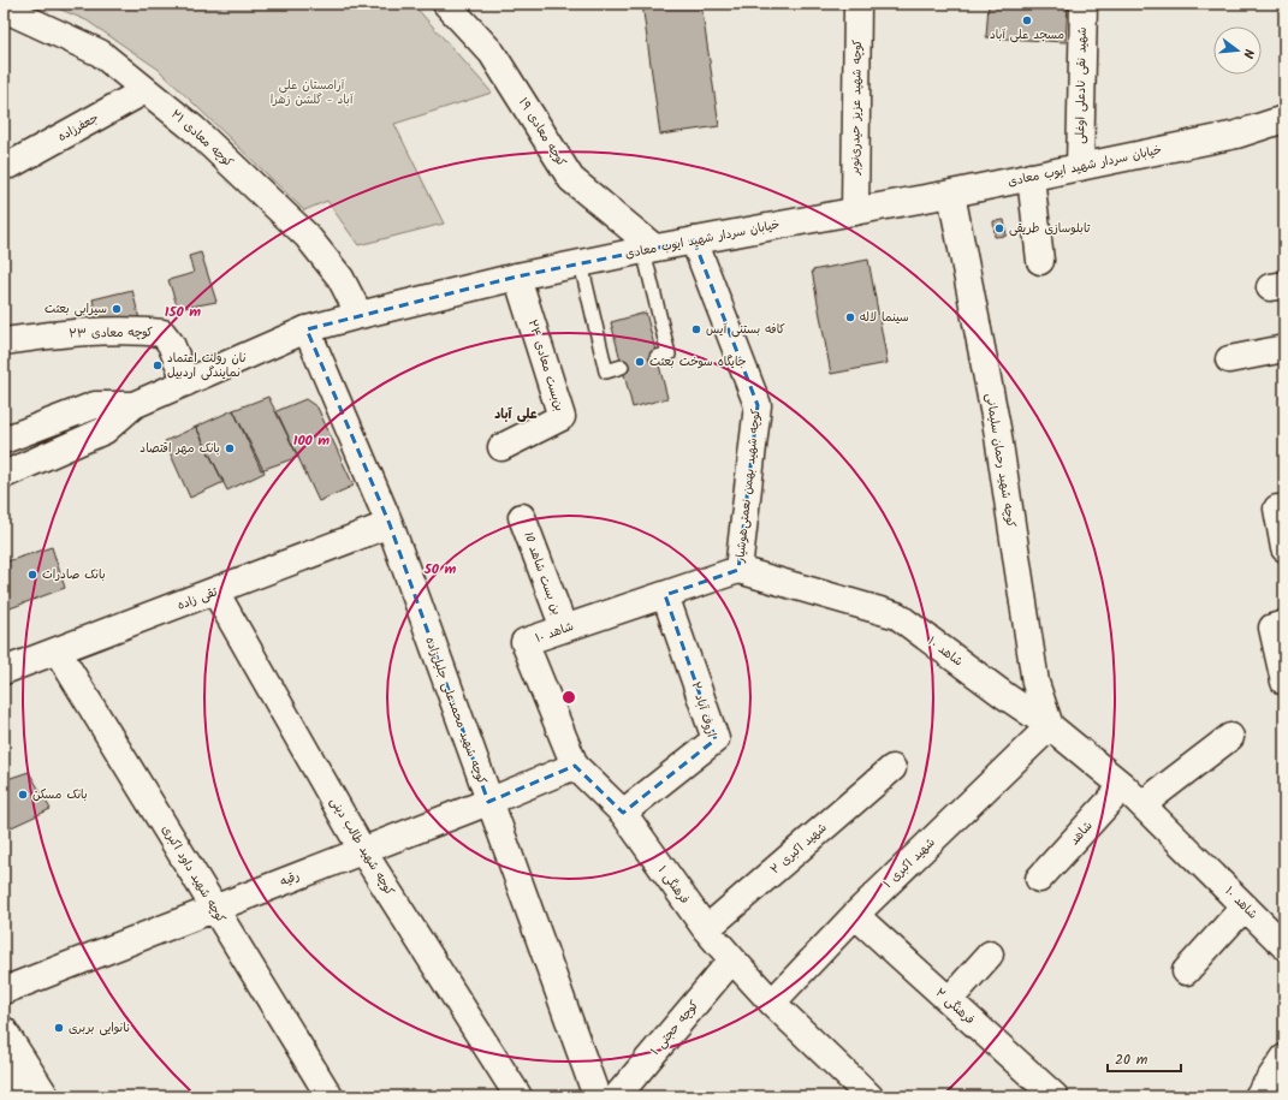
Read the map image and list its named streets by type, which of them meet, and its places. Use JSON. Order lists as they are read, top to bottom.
{
  "streets": {
    "street": [
      "شهید نقی نادعلی اوغلی",
      "کوچه شهید عزیز حیدری‌نوبر",
      "جعفرزاده",
      "کوچه معادی ۱۹",
      "کوچه معادی ۲۱",
      "خیابان سردار شهید ایوب معادی",
      "کوچه معادی ۲۳",
      "بن‌بست معادی ۲۴",
      "کوچه شهید رحمان سلیمانی",
      "کوچه شهید بهمن نعمتی‌هوشیار",
      "بن بست شاهد 10",
      "تقی زاده",
      "شاهد ۱۰",
      "اروف آباد ۲",
      "کوچه شهید محمدعلی جلیل‌زاده",
      "شاهد",
      "کوچه شهید طالب دینی",
      "شهید اکبری ۲",
      "شهید اکبری ۱",
      "کوچه شهید داود اکبری",
      "رقیه",
      "فرهنگی ۱",
      "فرهنگی ۲",
      "کوچه حجتی ۱"
    ]
  },
  "crossings": [
    ["شهید نقی نادعلی اوغلی", "خیابان سردار شهید ایوب معادی"],
    ["کوچه شهید عزیز حیدری‌نوبر", "خیابان سردار شهید ایوب معادی"],
    ["جعفرزاده", "کوچه معادی ۲۱"],
    ["کوچه معادی ۱۹", "خیابان سردار شهید ایوب معادی"],
    ["کوچه معادی ۲۱", "خیابان سردار شهید ایوب معادی"],
    ["خیابان سردار شهید ایوب معادی", "کوچه معادی ۲۳"],
    ["خیابان سردار شهید ایوب معادی", "بن‌بست معادی ۲۴"],
    ["خیابان سردار شهید ایوب معادی", "کوچه شهید رحمان سلیمانی"],
    ["خیابان سردار شهید ایوب معادی", "کوچه شهید بهمن نعمتی‌هوشیار"],
    ["خیابان سردار شهید ایوب معادی", "کوچه شهید محمدعلی جلیل‌زاده"],
    ["کوچه شهید رحمان سلیمانی", "شاهد ۱۰"],
    ["کوچه شهید رحمان سلیمانی", "شهید اکبری ۱"],
    ["کوچه شهید بهمن نعمتی‌هوشیار", "شاهد ۱۰"],
    ["بن بست شاهد 10", "شاهد ۱۰"],
    ["تقی زاده", "کوچه شهید محمدعلی جلیل‌زاده"],
    ["تقی زاده", "کوچه شهید طالب دینی"],
    ["تقی زاده", "کوچه شهید داود اکبری"],
    ["شاهد ۱۰", "اروف آباد ۲"],
    ["شاهد ۱۰", "شاهد"],
    ["شاهد ۱۰", "شهید اکبری ۱"],
    ["شاهد ۱۰", "فرهنگی ۱"],
    ["اروف آباد ۲", "فرهنگی ۱"],
    ["کوچه شهید محمدعلی جلیل‌زاده", "رقیه"],
    ["کوچه شهید طالب دینی", "رقیه"],
    ["شهید اکبری ۲", "فرهنگی ۱"],
    ["شهید اکبری ۱", "فرهنگی ۱"],
    ["شهید اکبری ۱", "فرهنگی ۲"],
    ["کوچه شهید داود اکبری", "رقیه"],
    ["رقیه", "فرهنگی ۱"],
    ["فرهنگی ۱", "کوچه حجتی ۱"]
  ],
  "districts": ["علی آباد"],
  "parks": ["آرامستان علی آباد - گلشن زهرا"],
  "places": [
    "مسجد علی آباد",
    "تابلوسازی طریقی",
    "سیرابی بعثت",
    "سینما لاله",
    "کافه بستنی آیس",
    "جایگاه سوخت بعثت",
    "نان رولت اعتماد نمایندگی اردبیل",
    "بانک مهر اقتصاد",
    "بانک صادرات",
    "بانک مسکن",
    "نانوایی بربری"
  ],
  "scale_bar": "20 m",
  "north": "right",
  "rings": ["150 m", "100 m", "50 m"]
}
